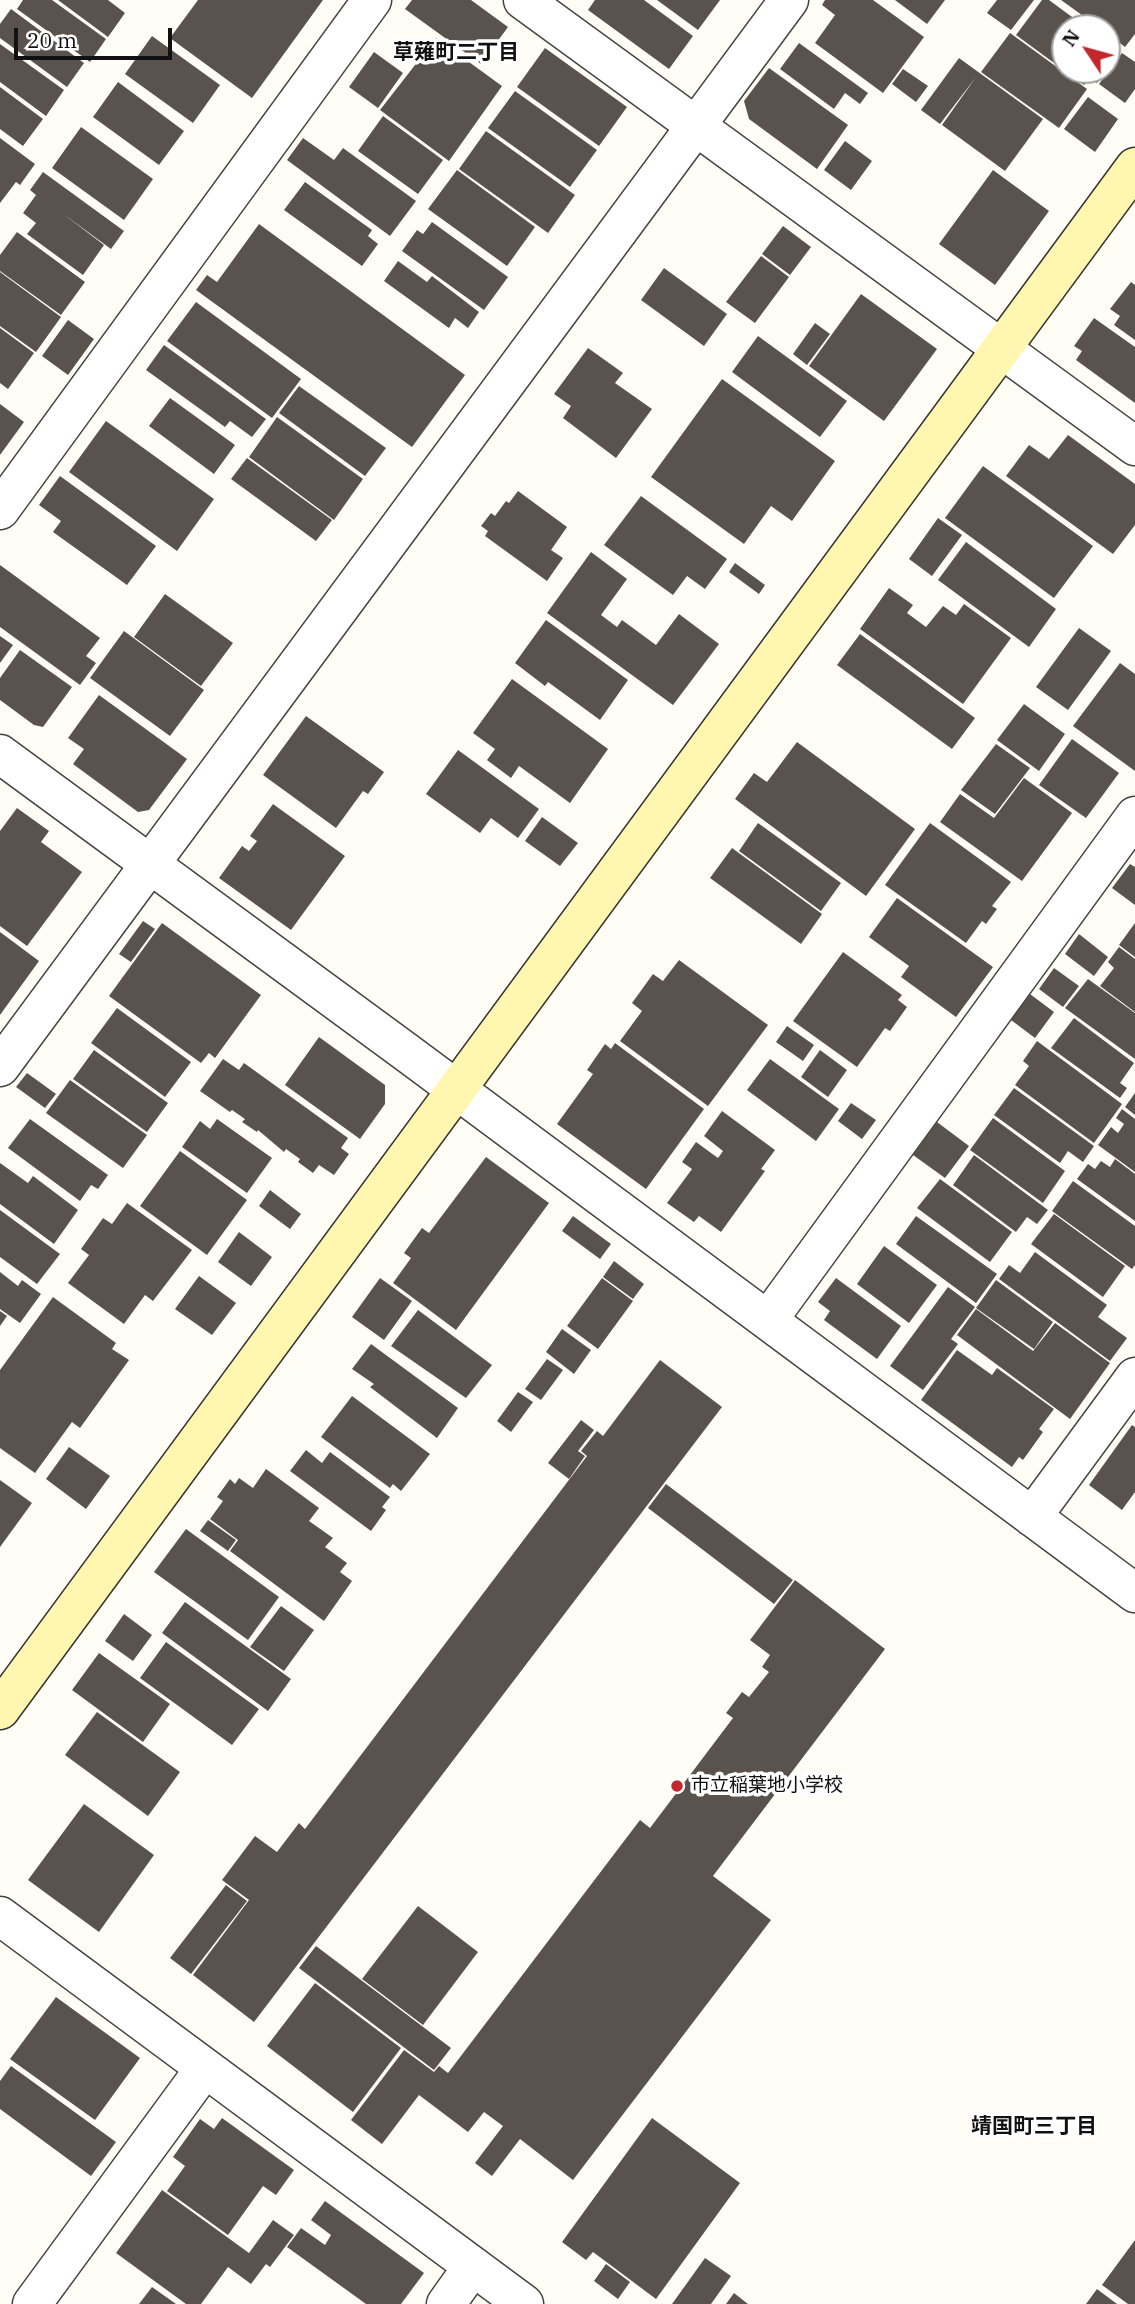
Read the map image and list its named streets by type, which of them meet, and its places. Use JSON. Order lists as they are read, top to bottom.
{
  "districts": ["草薙町二丁目", "靖国町三丁目"],
  "places": ["市立稲葉地小学校"],
  "scale_bar": "20 m",
  "north": "top left"
}
